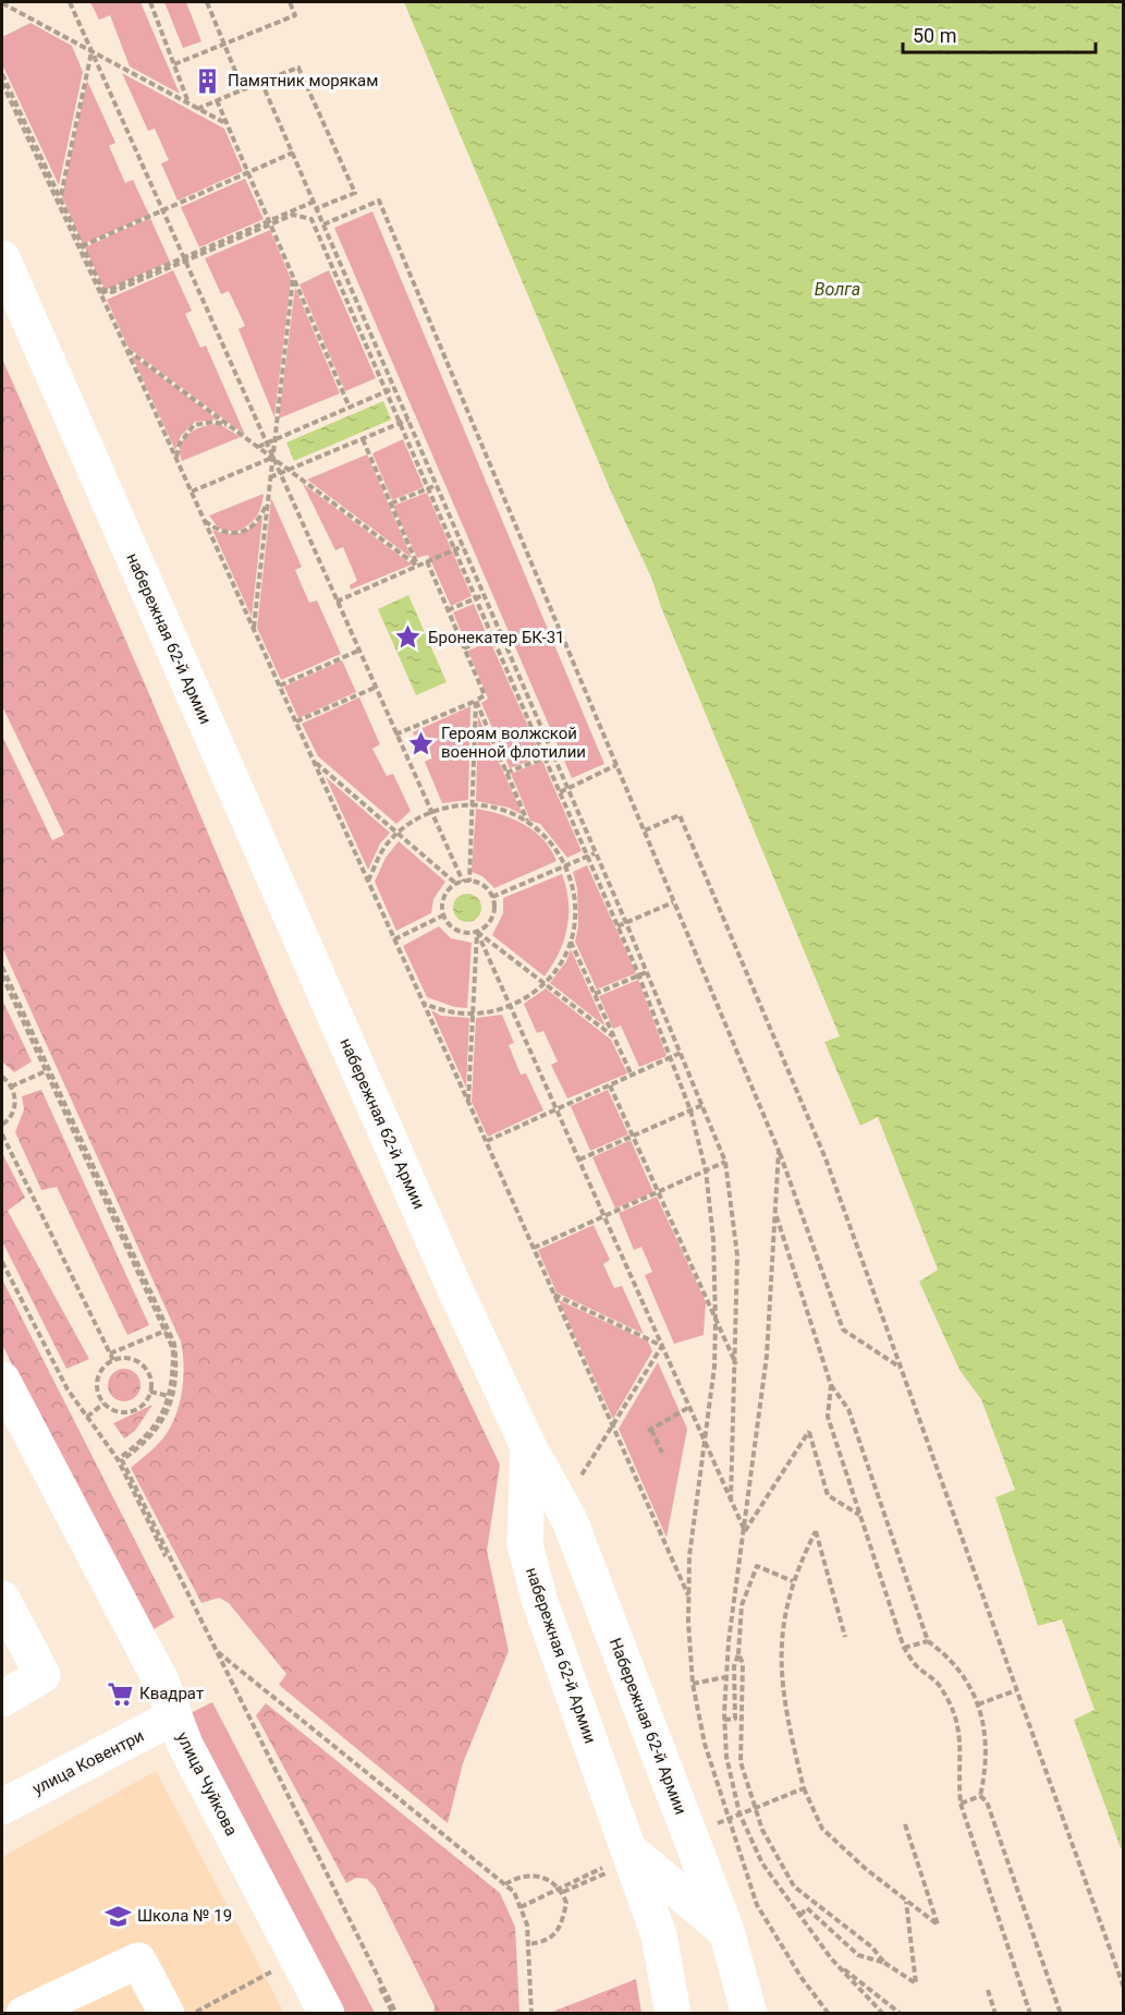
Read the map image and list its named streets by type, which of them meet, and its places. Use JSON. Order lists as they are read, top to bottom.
{
  "streets": {
    "main road": [
      "набережная 62-й Армии",
      "Набережная 62-й Армии",
      "улица Ковентри",
      "улица Чуйкова"
    ]
  },
  "crossings": [
    ["набережная 62-й Армии", "Набережная 62-й Армии"],
    ["улица Ковентри", "улица Чуйкова"]
  ],
  "water": ["Волга"],
  "places": {
    "building": ["Памятник морякам"],
    "place": ["Бронекатер БК-31", "Героям волжской военной флотилии"],
    "supermarket": ["Квадрат"],
    "school or university": ["Школа № 19"]
  },
  "scale_bar": "50 m"
}
